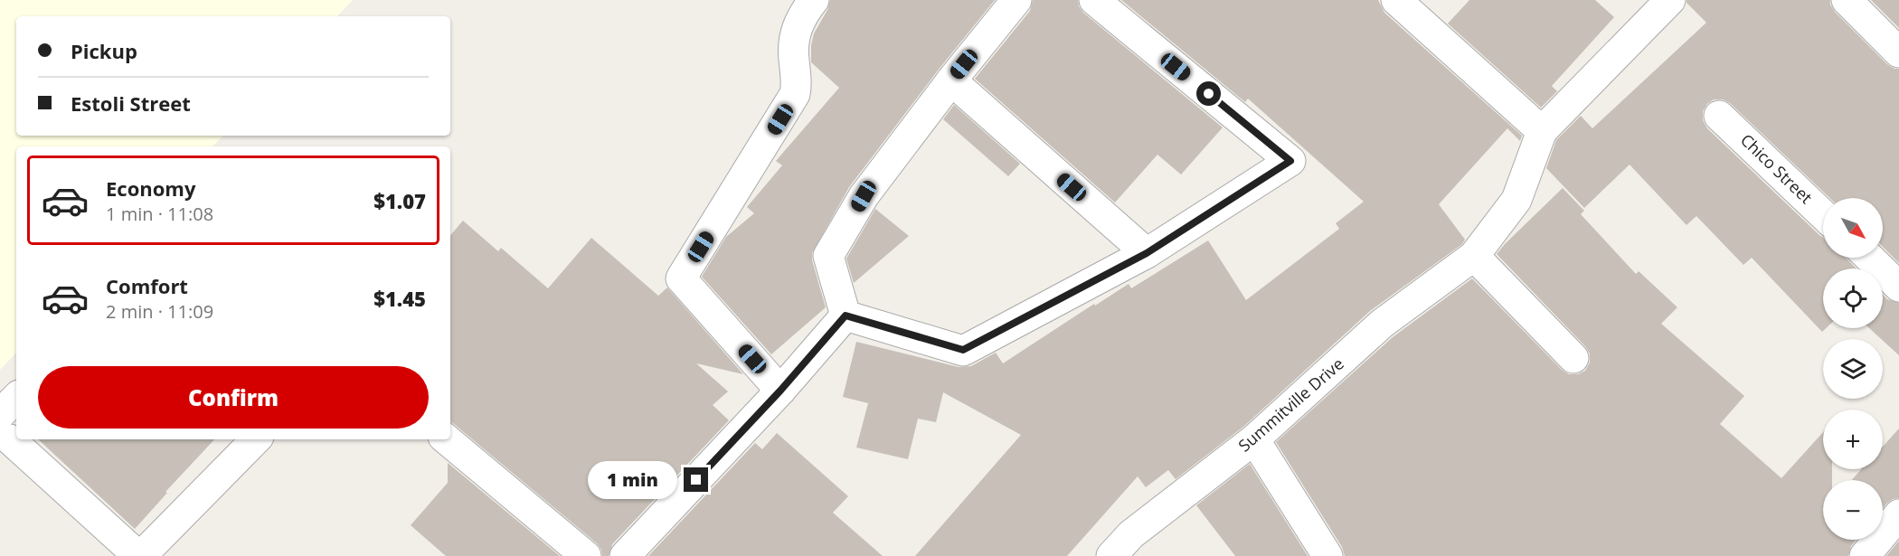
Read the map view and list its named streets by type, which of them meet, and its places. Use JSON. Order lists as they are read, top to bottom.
{
  "streets": {
    "street": ["Chico Street", "Summitville Drive"]
  },
  "north": "bottom right",
  "page": {
    "banner": ["Pickup", "Estoli Street"],
    "list": [
      {
        "name": "Economy",
        "note": "1 min · 11:08",
        "value": "$1.07"
      },
      {
        "name": "Comfort",
        "note": "2 min · 11:09",
        "value": "$1.45"
      }
    ],
    "map_buttons": ["+", "−"],
    "buttons": "Confirm",
    "bubble": "1 min"
  }
}
